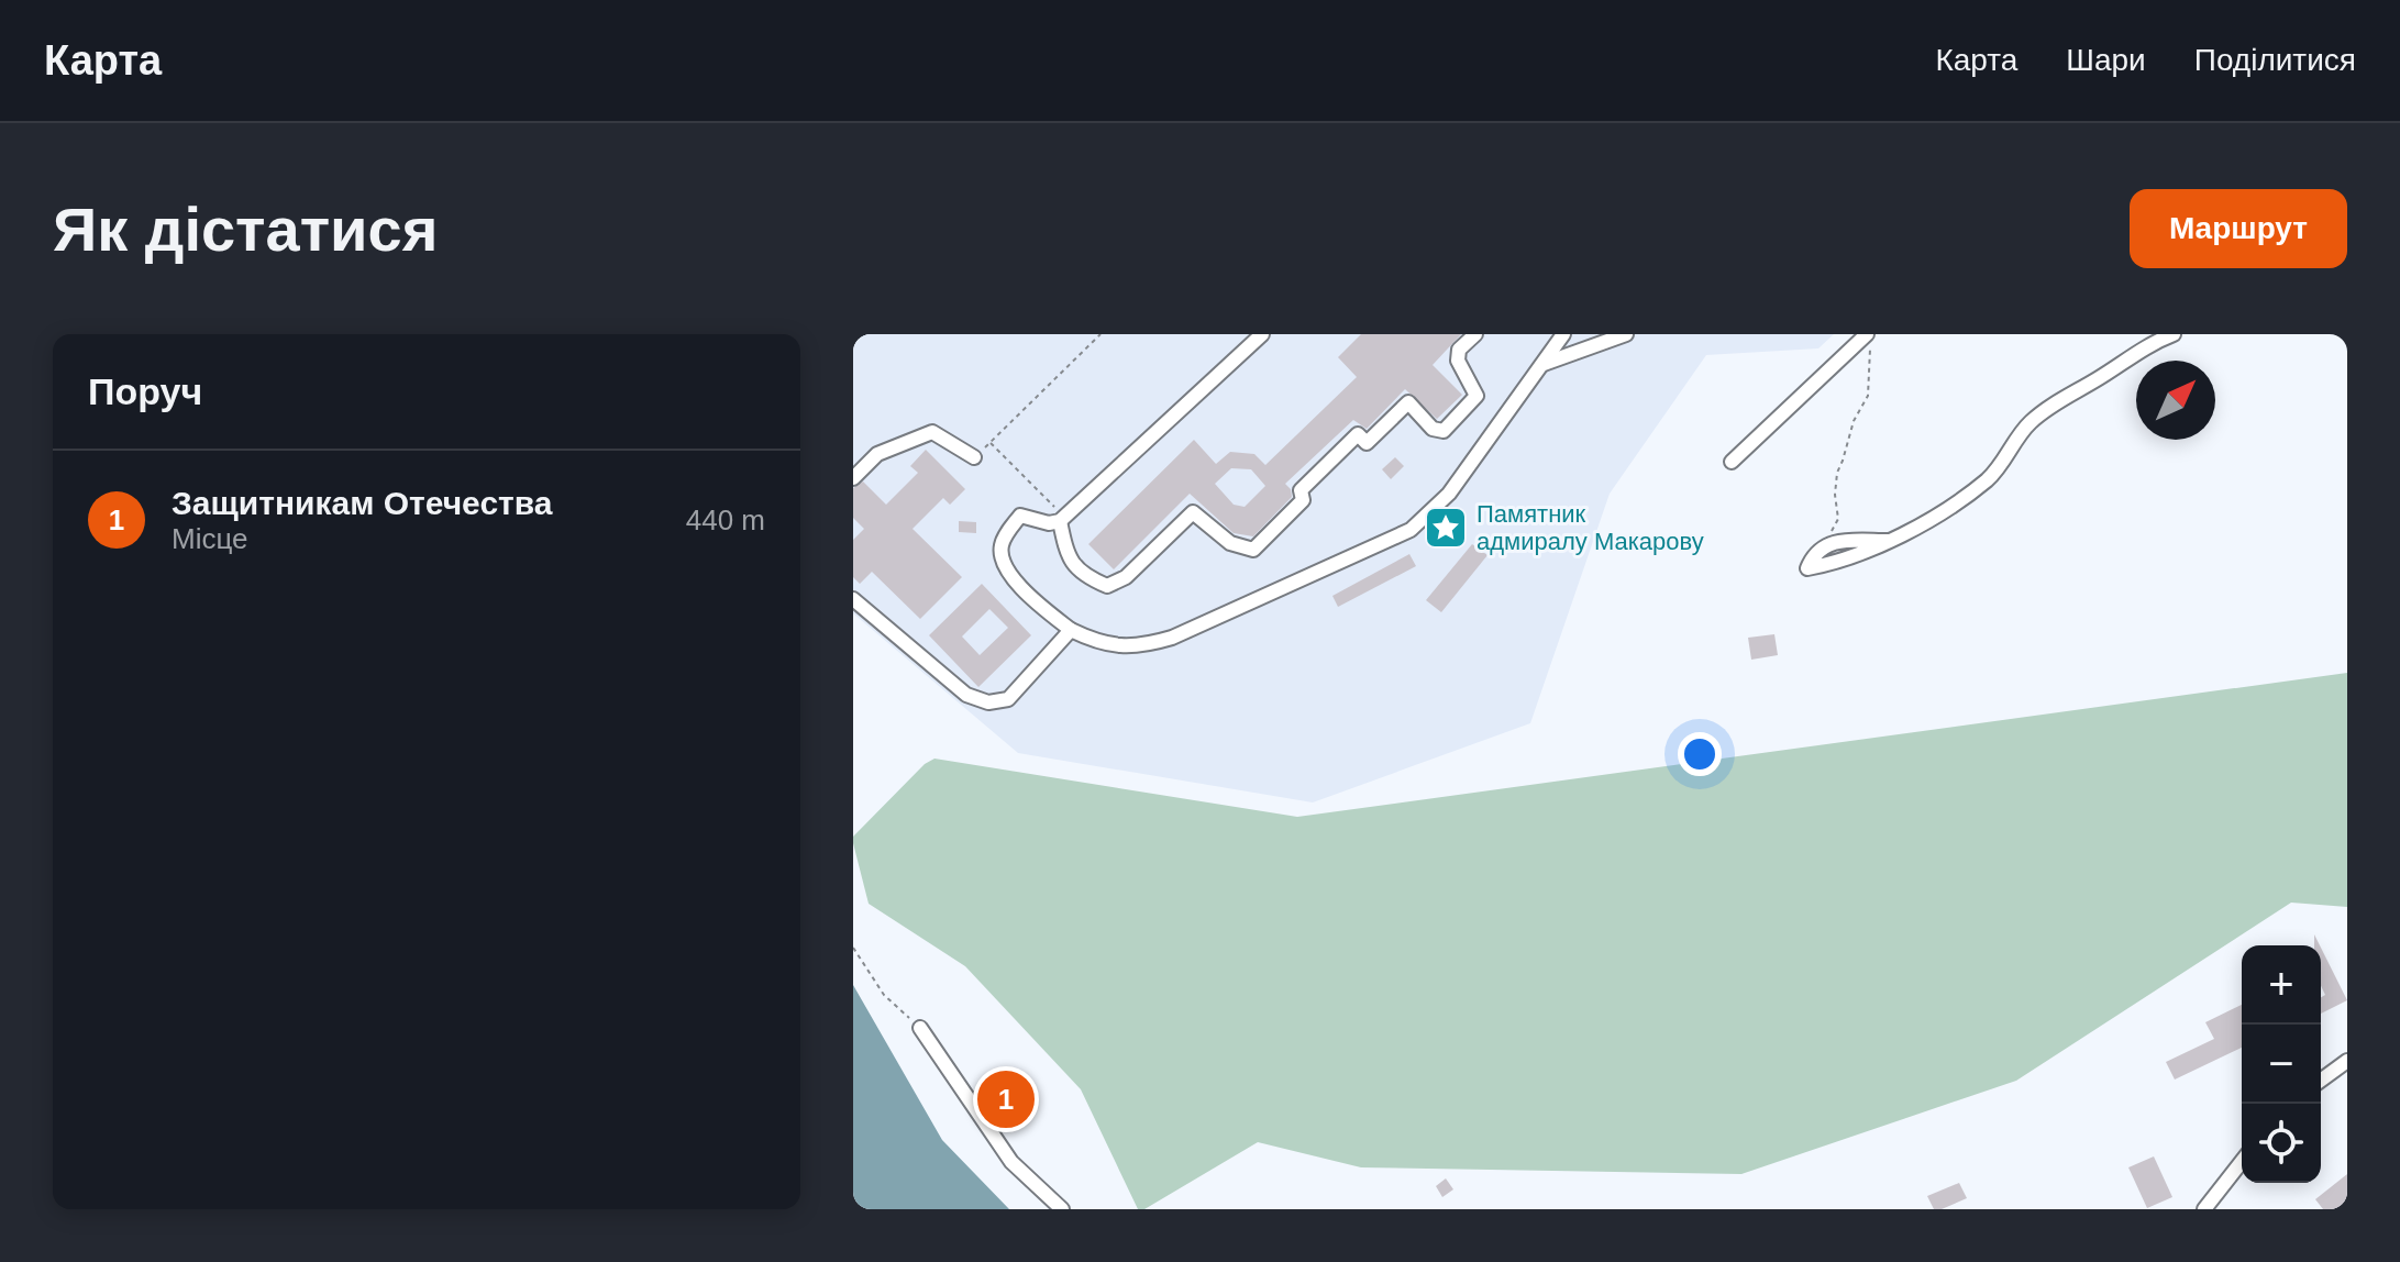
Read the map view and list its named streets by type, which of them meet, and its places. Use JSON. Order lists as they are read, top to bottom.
{
  "places": {
    "place": ["Памятник адмиралу Макарову"]
  },
  "north": "top right",
  "page": {
    "header": "Карта",
    "nav": ["Карта", "Шари", "Поділитися"],
    "buttons": "Маршрут",
    "title": "Як дістатися",
    "heading": "Поруч",
    "list": [
      {
        "mark": "1",
        "name": "Защитникам Отечества",
        "note": "Місце",
        "value": "440 m"
      }
    ],
    "map_buttons": ["+", "−"],
    "pins": "1"
  }
}
